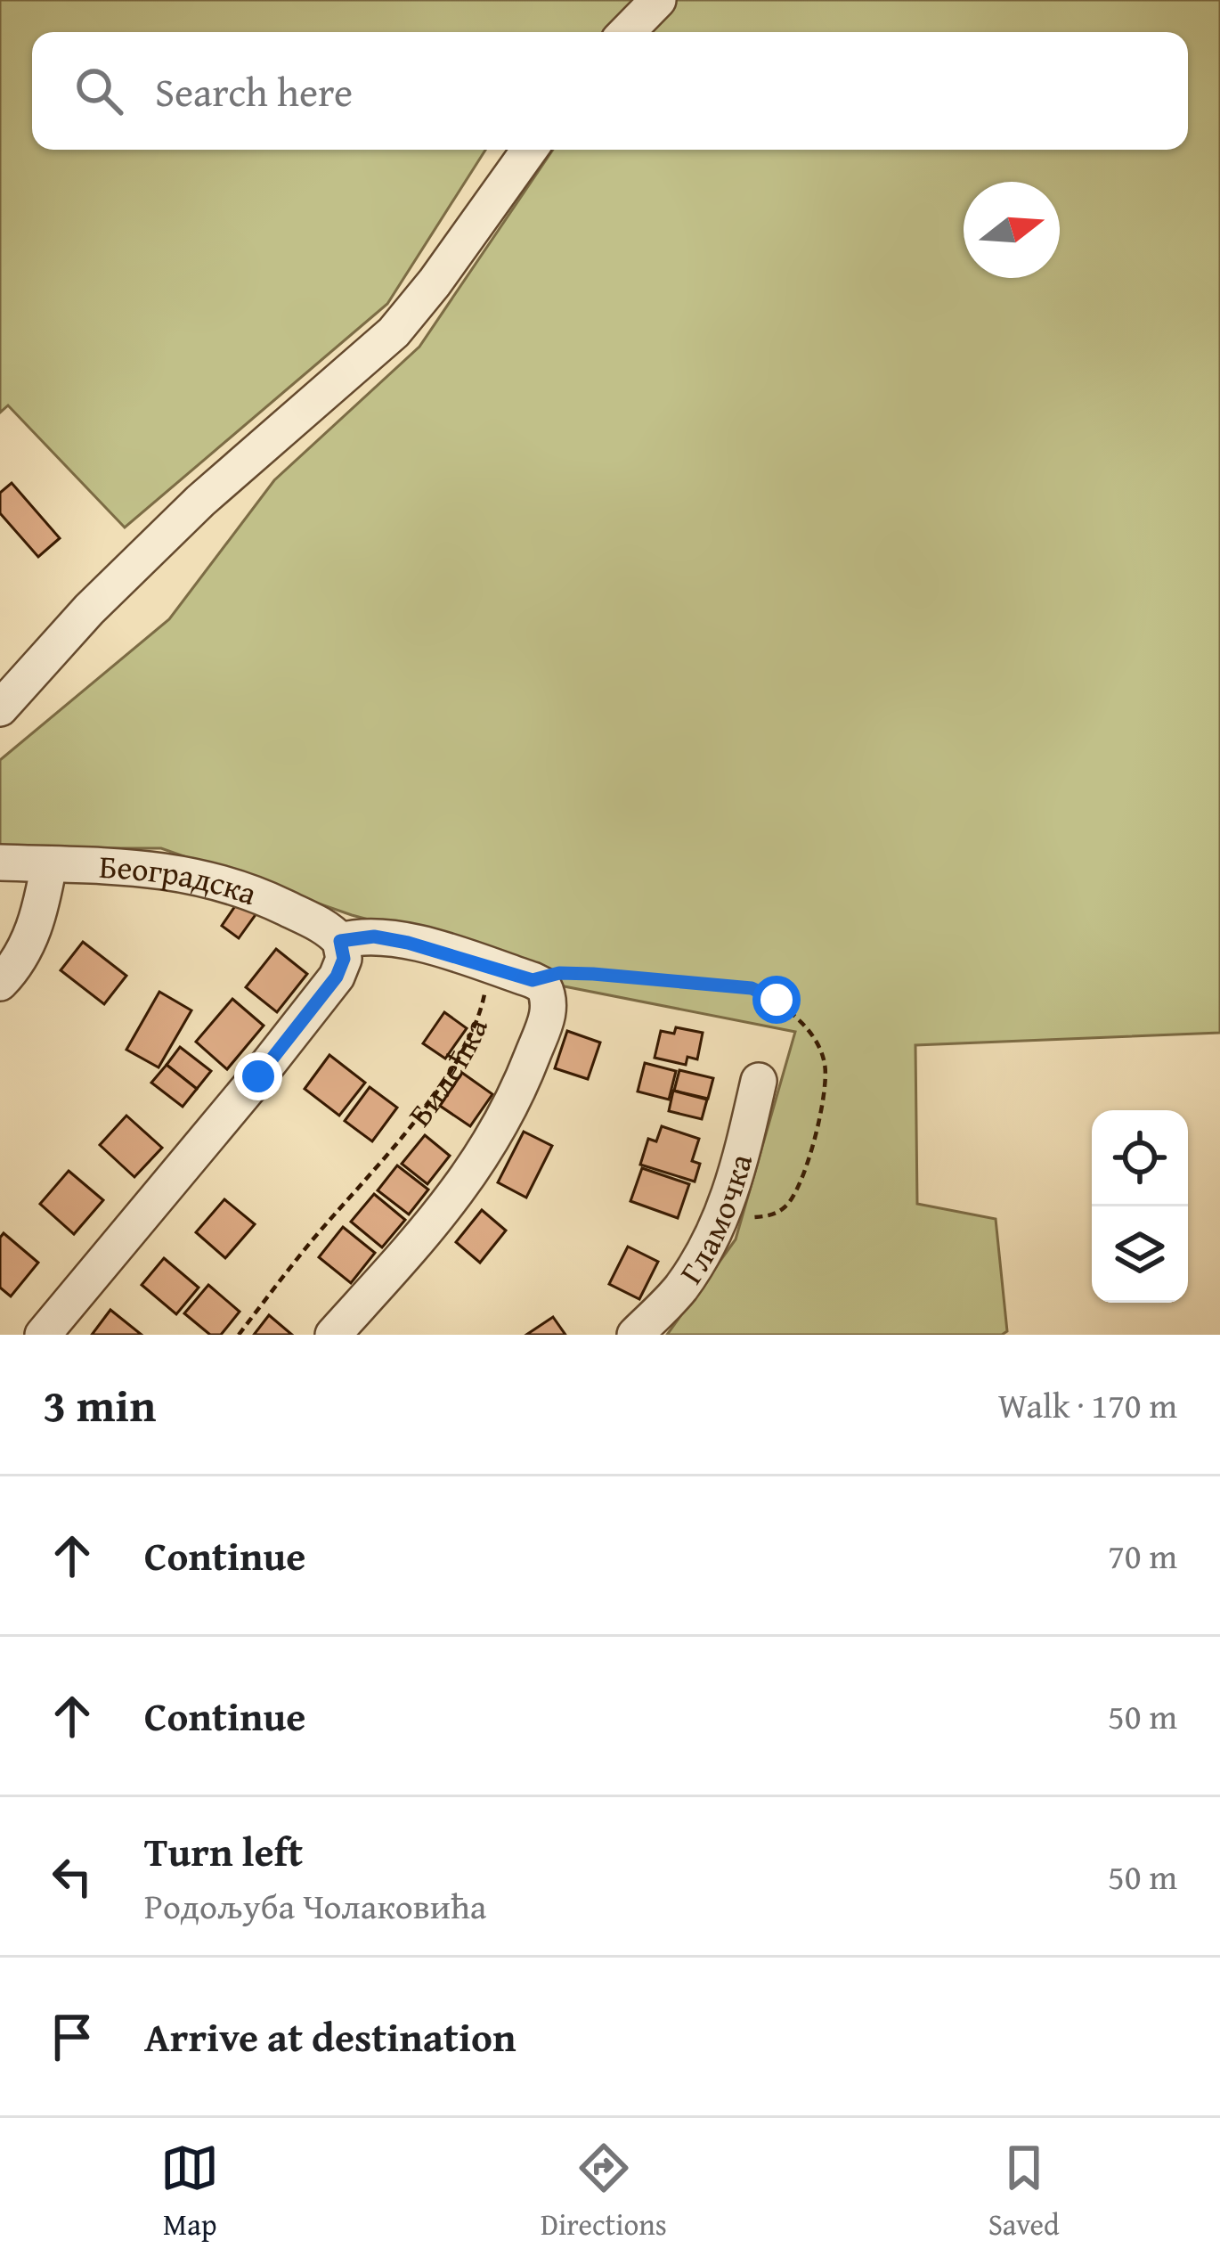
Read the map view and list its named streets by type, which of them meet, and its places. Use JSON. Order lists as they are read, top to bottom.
{
  "streets": {
    "street": ["Београдска", "Гламочка"],
    "path": ["Билећка"]
  },
  "north": "right",
  "page": {
    "search": "Search here",
    "heading": ["3 min", "Walk · 170 m"],
    "list": [
      ["Continue", "70 m"],
      ["Continue", "50 m"],
      ["Turn left", "Родољуба Чолаковића", "50 m"],
      "Arrive at destination"
    ],
    "nav": ["Map", "Directions", "Saved"]
  }
}
